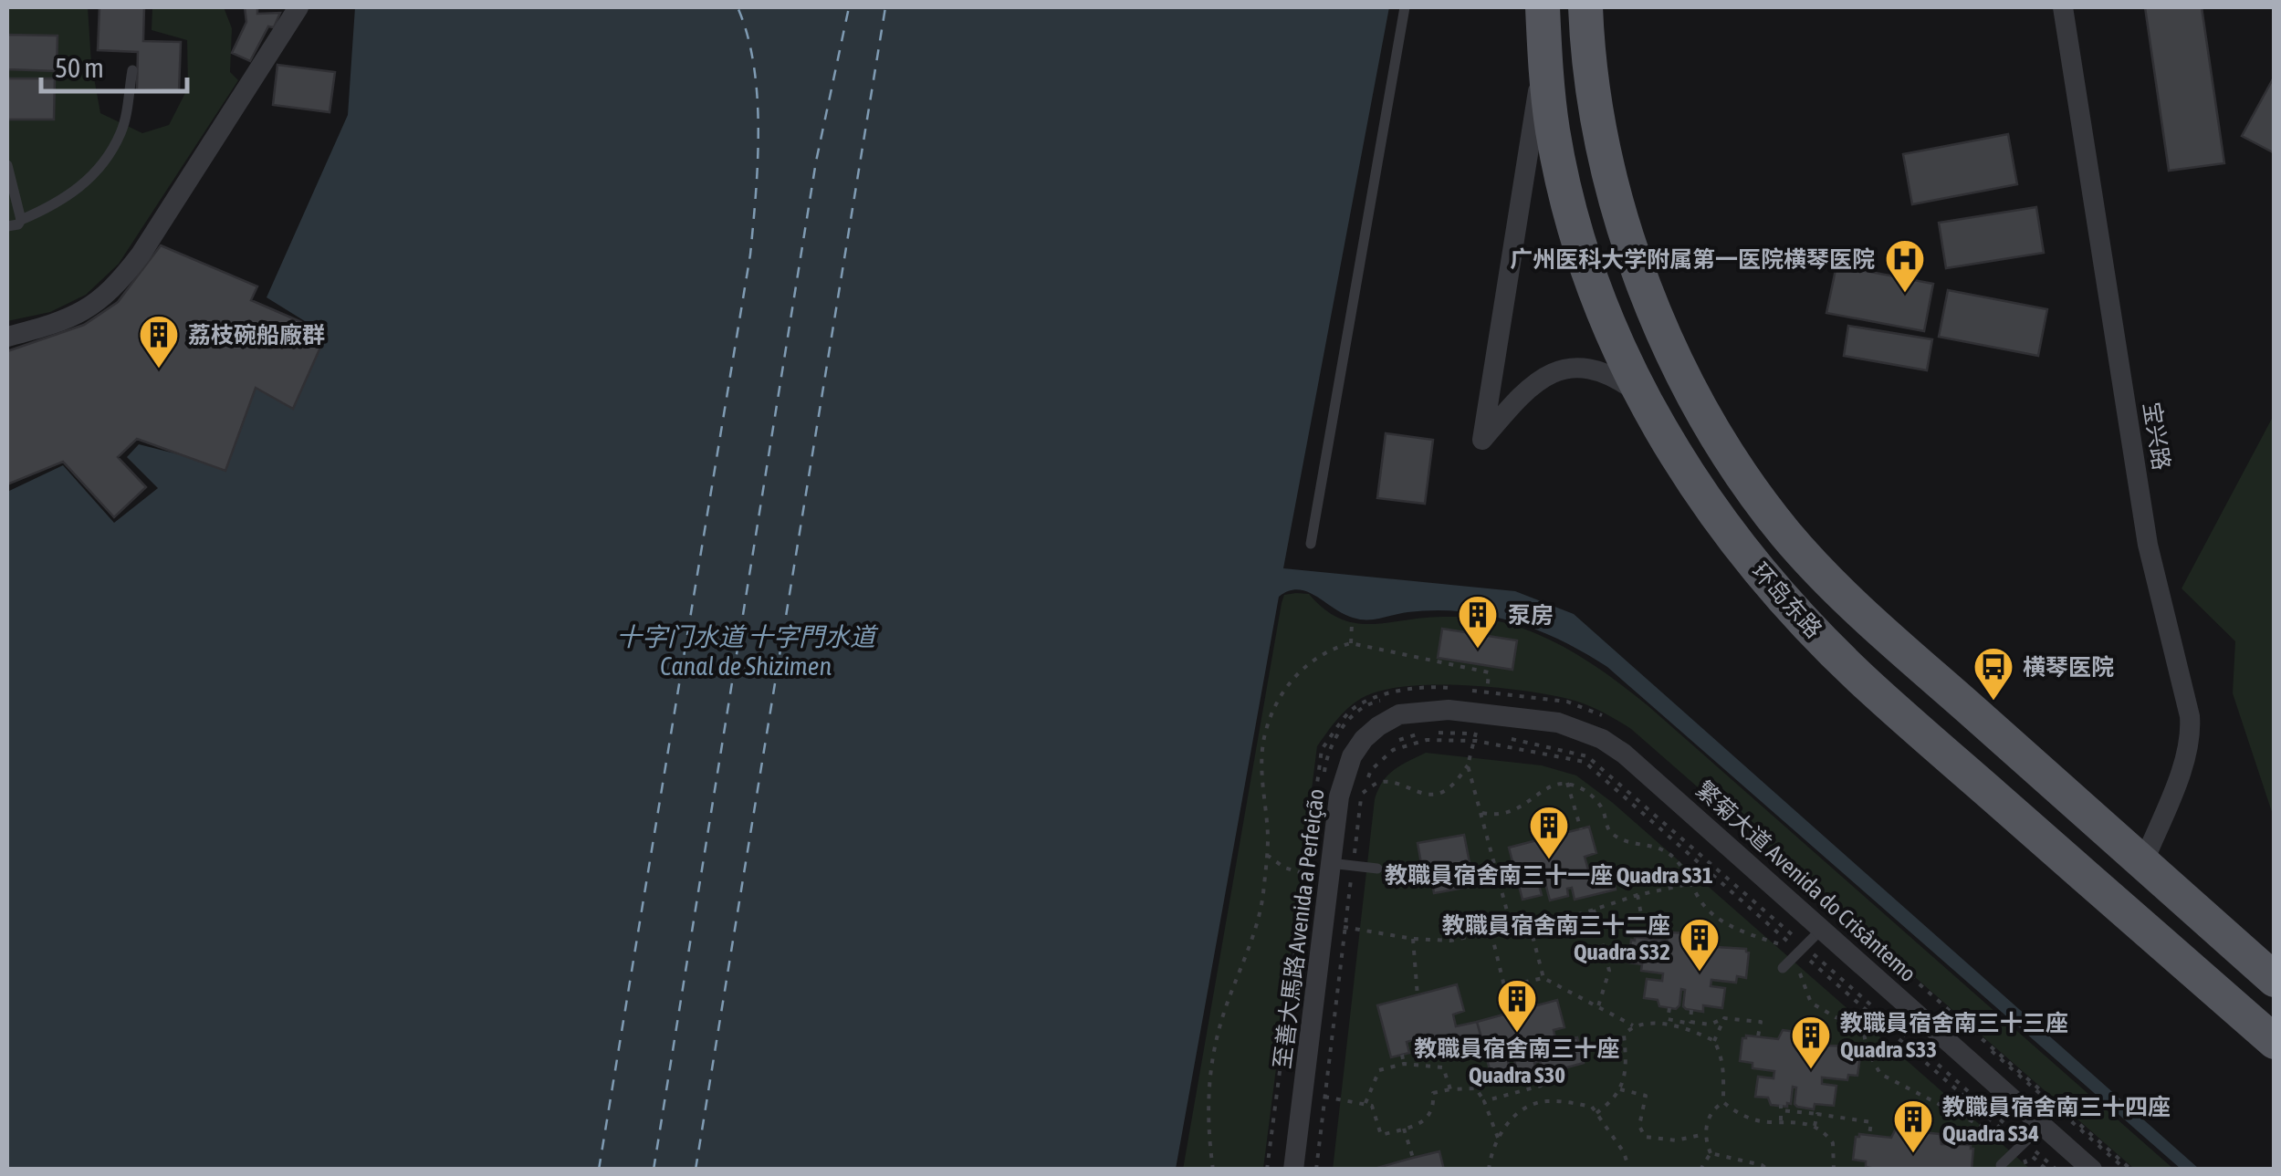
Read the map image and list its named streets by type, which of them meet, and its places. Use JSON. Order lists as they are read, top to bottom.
{
  "streets": {
    "main road": ["环岛东路"],
    "street": ["宝兴路", "繁菊大道 Avenida do Crisântemo", "至善大馬路 Avenida a Perfeição"]
  },
  "crossings": [
    ["宝兴路", "环岛东路"],
    ["繁菊大道 Avenida do Crisântemo", "至善大馬路 Avenida a Perfeição"]
  ],
  "water": ["十字门水道 十字門水道 Canal de Shizimen"],
  "places": {
    "hospital": ["广州医科大学附属第一医院横琴医院"],
    "building": [
      "荔枝碗船廠群",
      "泵房",
      "教職員宿舍南三十一座 Quadra S31",
      "教職員宿舍南三十二座 Quadra S32",
      "教職員宿舍南三十座 Quadra S30",
      "教職員宿舍南三十三座 Quadra S33",
      "教職員宿舍南三十四座 Quadra S34"
    ],
    "bus stop": ["横琴医院"]
  },
  "scale_bar": "50 m"
}
